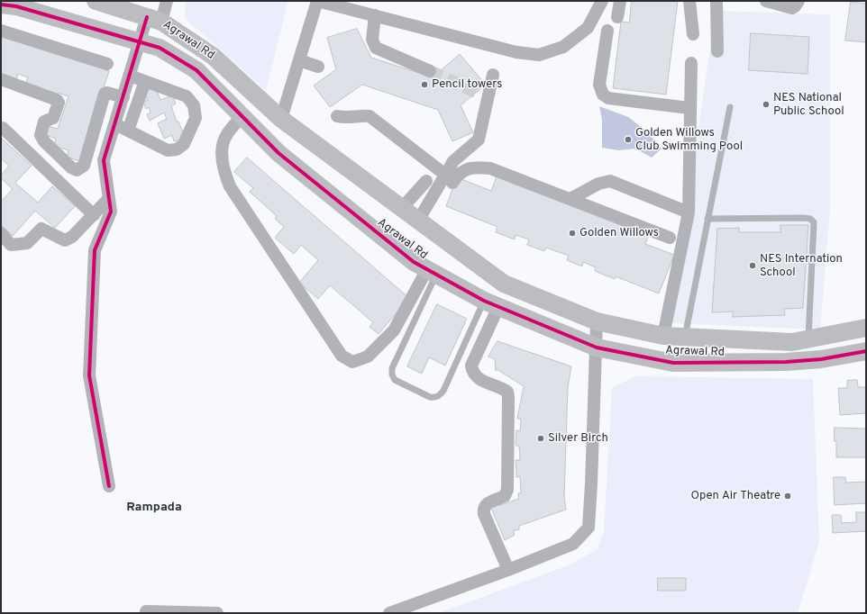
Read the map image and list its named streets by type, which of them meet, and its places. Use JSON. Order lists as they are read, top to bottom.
{
  "streets": {
    "street": ["Agrawal Rd"]
  },
  "districts": ["Rampada"],
  "places": [
    "Pencil towers",
    "NES National Public School",
    "Golden Willows Club Swimming Pool",
    "Golden Willows",
    "NES Internation School",
    "Silver Birch",
    "Open Air Theatre"
  ]
}
